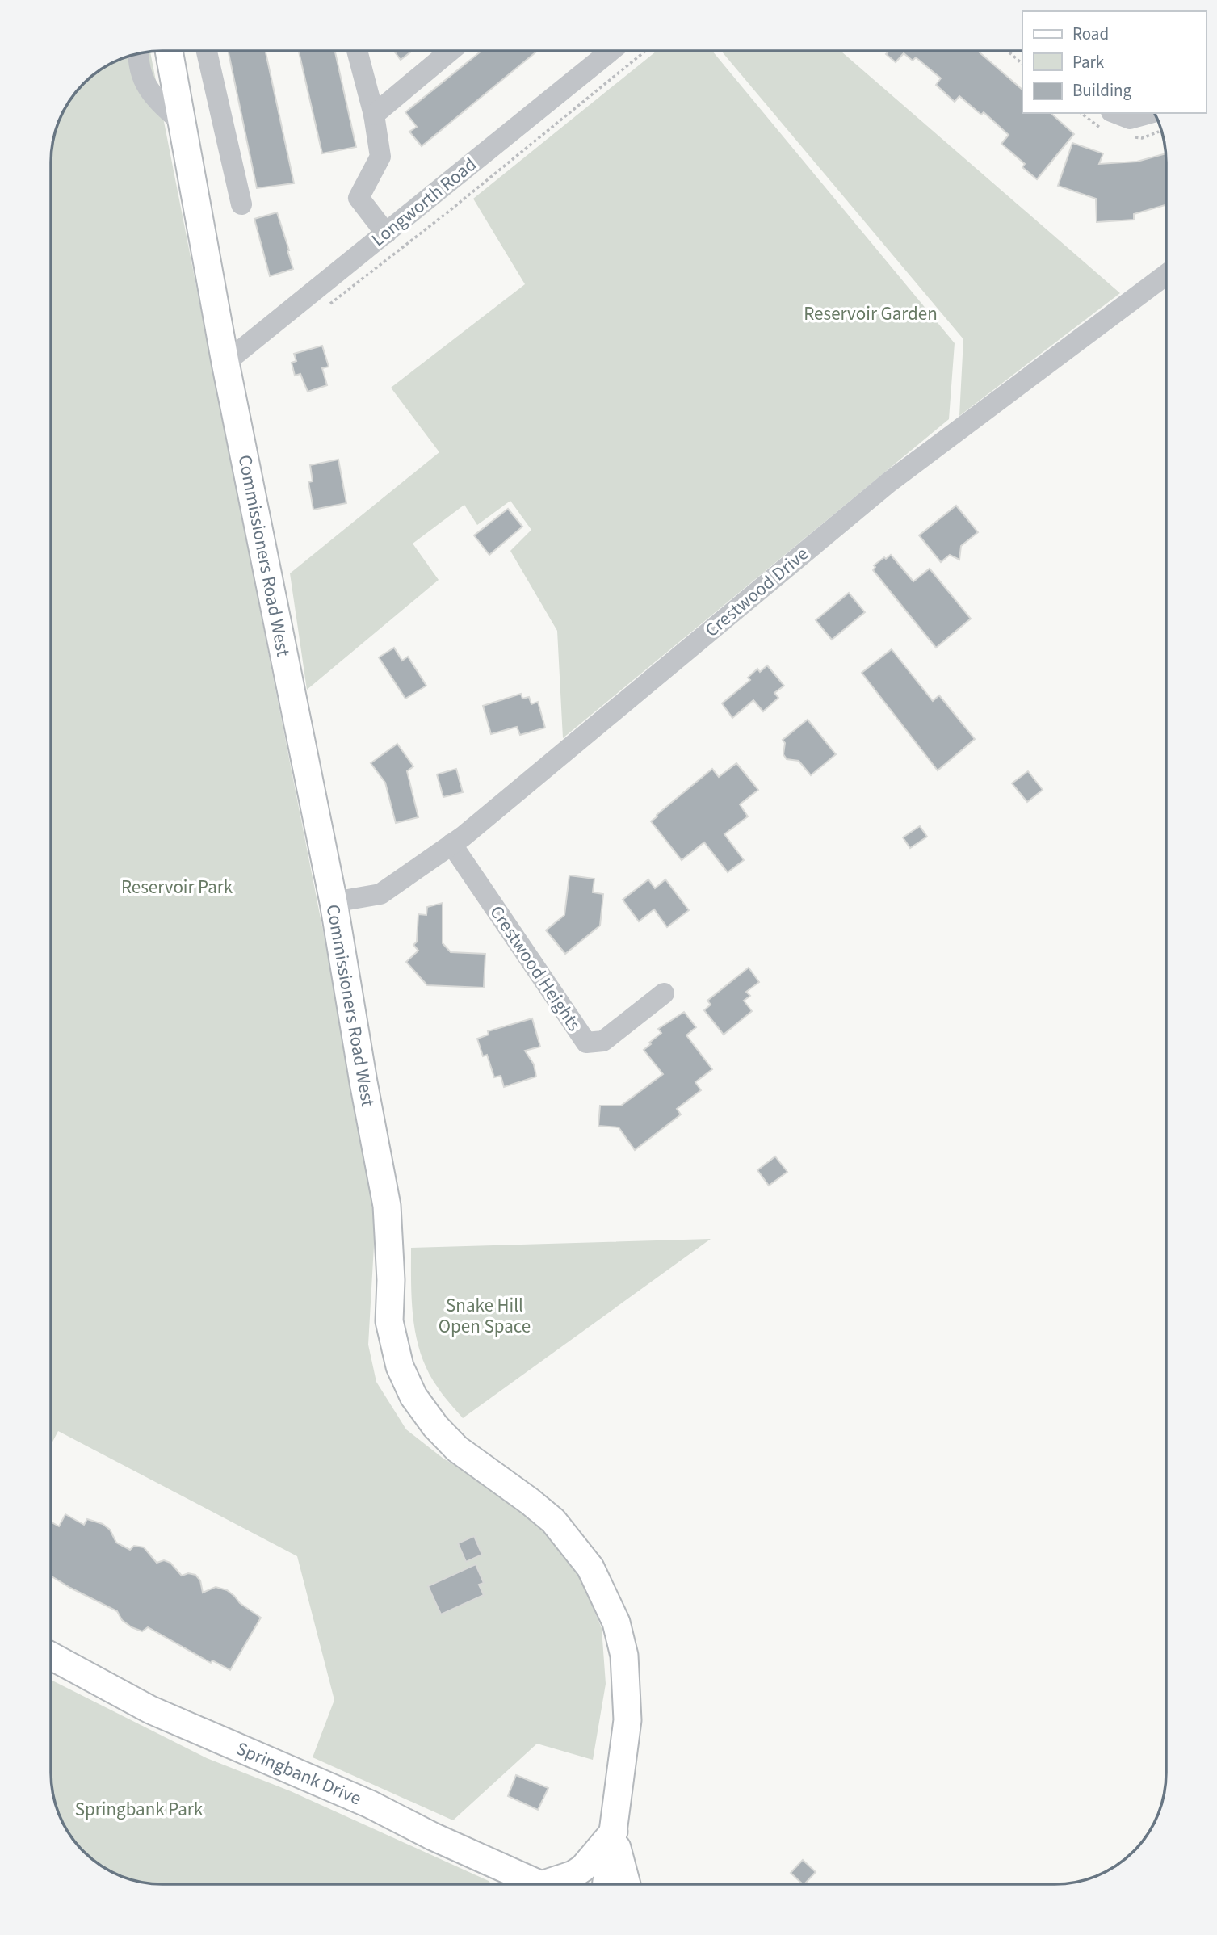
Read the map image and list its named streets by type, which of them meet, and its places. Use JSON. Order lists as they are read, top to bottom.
{
  "streets": {
    "main road": ["Commissioners Road West", "Springbank Drive"],
    "street": ["Longworth Road", "Crestwood Drive", "Crestwood Heights"]
  },
  "crossings": [
    ["Longworth Road", "Commissioners Road West"],
    ["Commissioners Road West", "Crestwood Drive"],
    ["Crestwood Drive", "Crestwood Heights"]
  ],
  "parks": [
    "Reservoir Garden",
    "Reservoir Park",
    "Snake Hill Open Space",
    "Springbank Park"
  ],
  "legend": ["Road", "Park", "Building"]
}
